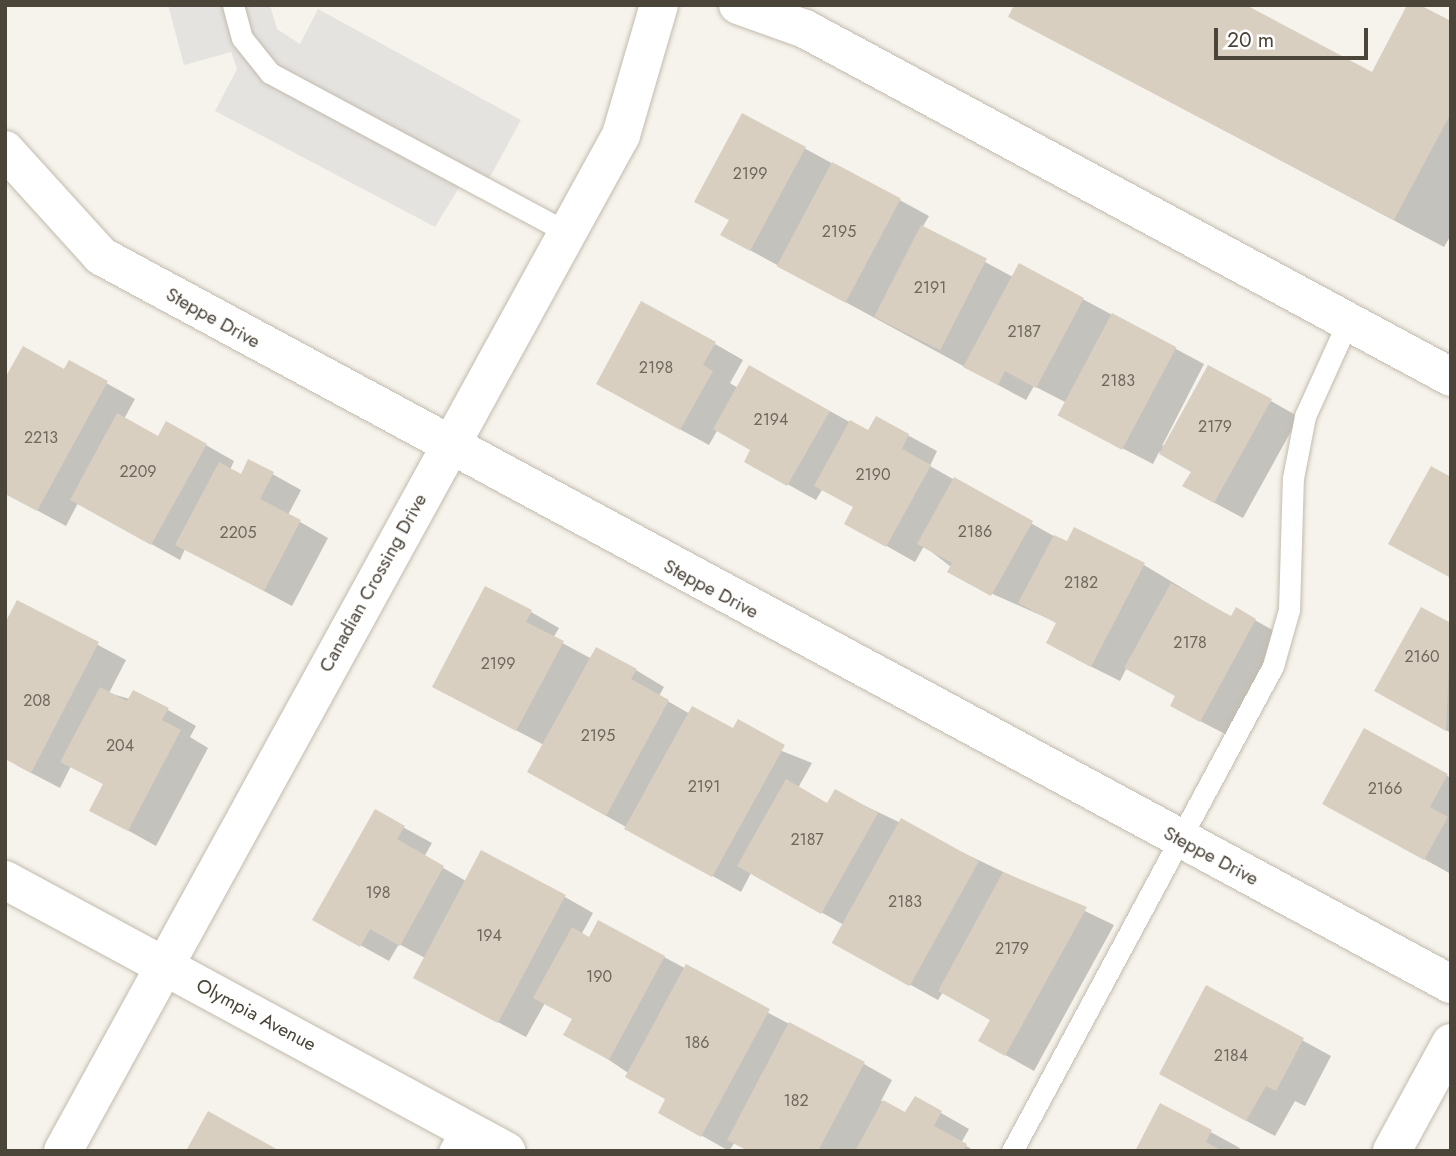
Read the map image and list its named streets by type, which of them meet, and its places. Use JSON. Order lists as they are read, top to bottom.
{
  "streets": {
    "street": ["Steppe Drive", "Canadian Crossing Drive", "Olympia Avenue"]
  },
  "crossings": [
    ["Steppe Drive", "Canadian Crossing Drive"],
    ["Canadian Crossing Drive", "Olympia Avenue"]
  ],
  "house_numbers": [
    "2199",
    "2195",
    "2191",
    "2187",
    "2198",
    "2183",
    "2194",
    "2179",
    "2213",
    "2209",
    "2190",
    "2186",
    "2205",
    "2182",
    "2178",
    "2160",
    "2199",
    "208",
    "2195",
    "204",
    "2191",
    "2166",
    "2187",
    "198",
    "2183",
    "194",
    "2179",
    "190",
    "186",
    "2184",
    "182"
  ],
  "scale_bar": "20 m"
}
